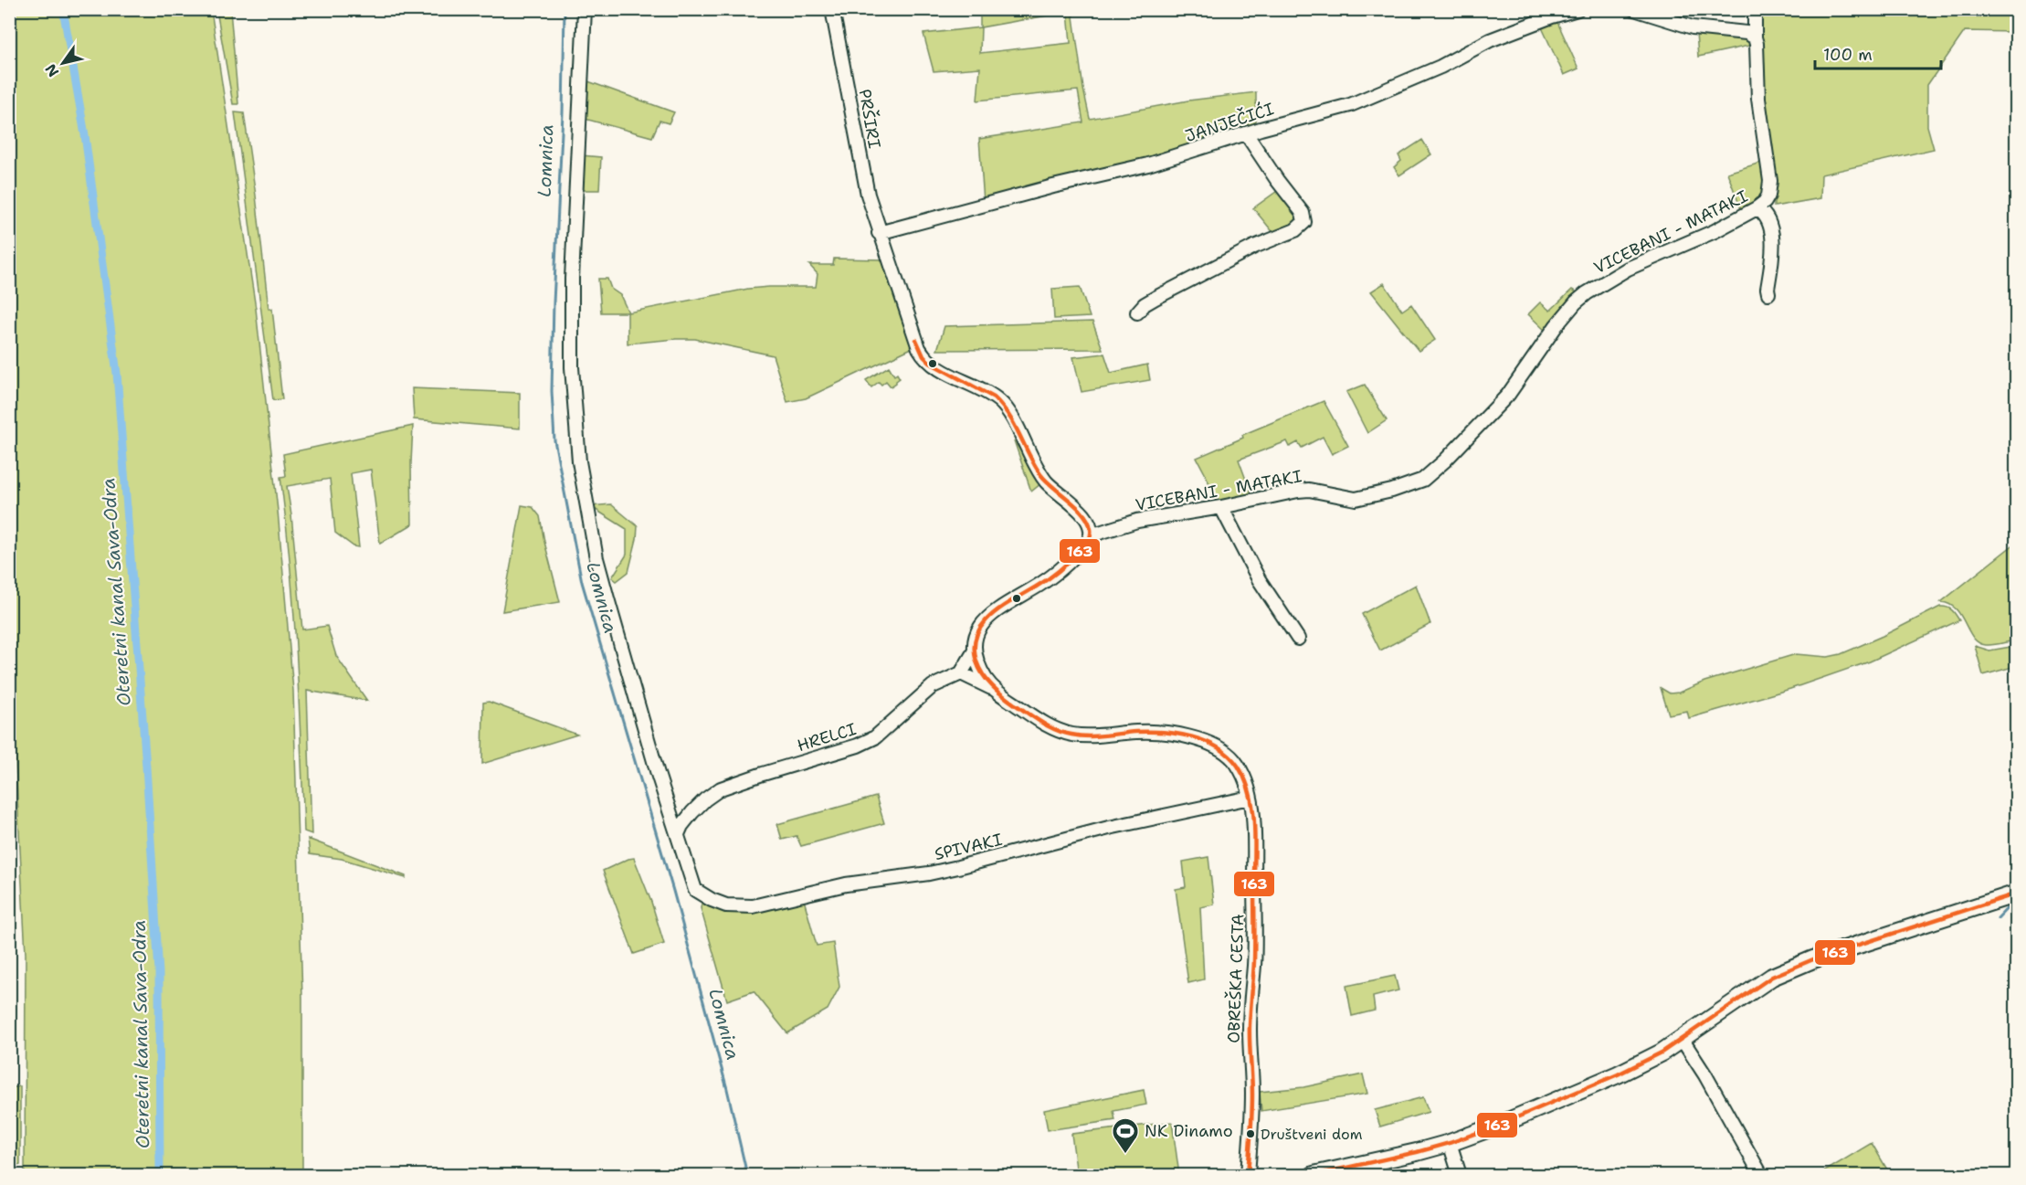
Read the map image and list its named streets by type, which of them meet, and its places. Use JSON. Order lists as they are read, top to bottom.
{
  "streets": {
    "street": [
      "PRŠIRI",
      "JANJEČIĆI",
      "VICEBANI - MATAKI",
      "HRELCI",
      "SPIVAKI",
      "OBREŠKA CESTA"
    ]
  },
  "crossings": [
    ["PRŠIRI", "JANJEČIĆI"],
    ["HRELCI", "SPIVAKI"],
    ["SPIVAKI", "OBREŠKA CESTA"]
  ],
  "water": ["Lomnica", "Oteretni kanal Sava-Odra"],
  "places": {
    "other": ["Društveni dom"],
    "sports": ["NK Dinamo"]
  },
  "lines": ["transit line 163"],
  "scale_bar": "100 m",
  "north": "bottom left"
}
